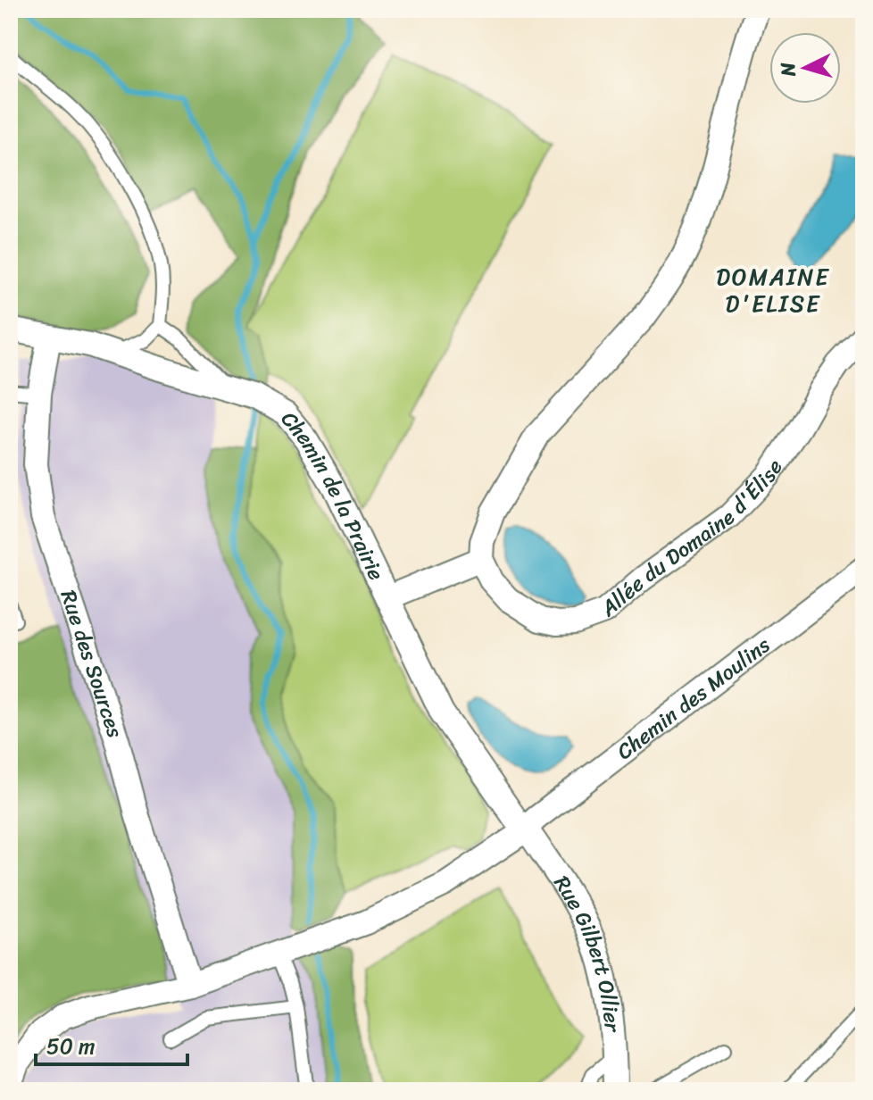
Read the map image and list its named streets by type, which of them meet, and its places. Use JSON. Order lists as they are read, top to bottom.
{
  "streets": {
    "street": [
      "Chemin de la Prairie",
      "Allée du Domaine d'Élise",
      "Rue des Sources",
      "Chemin des Moulins",
      "Rue Gilbert Ollier"
    ]
  },
  "crossings": [
    ["Chemin de la Prairie", "Rue des Sources"],
    ["Chemin de la Prairie", "Chemin des Moulins"],
    ["Chemin de la Prairie", "Rue Gilbert Ollier"],
    ["Rue des Sources", "Chemin des Moulins"],
    ["Chemin des Moulins", "Rue Gilbert Ollier"]
  ],
  "districts": ["DOMAINE D'ELISE"],
  "scale_bar": "50 m",
  "north": "left"
}
